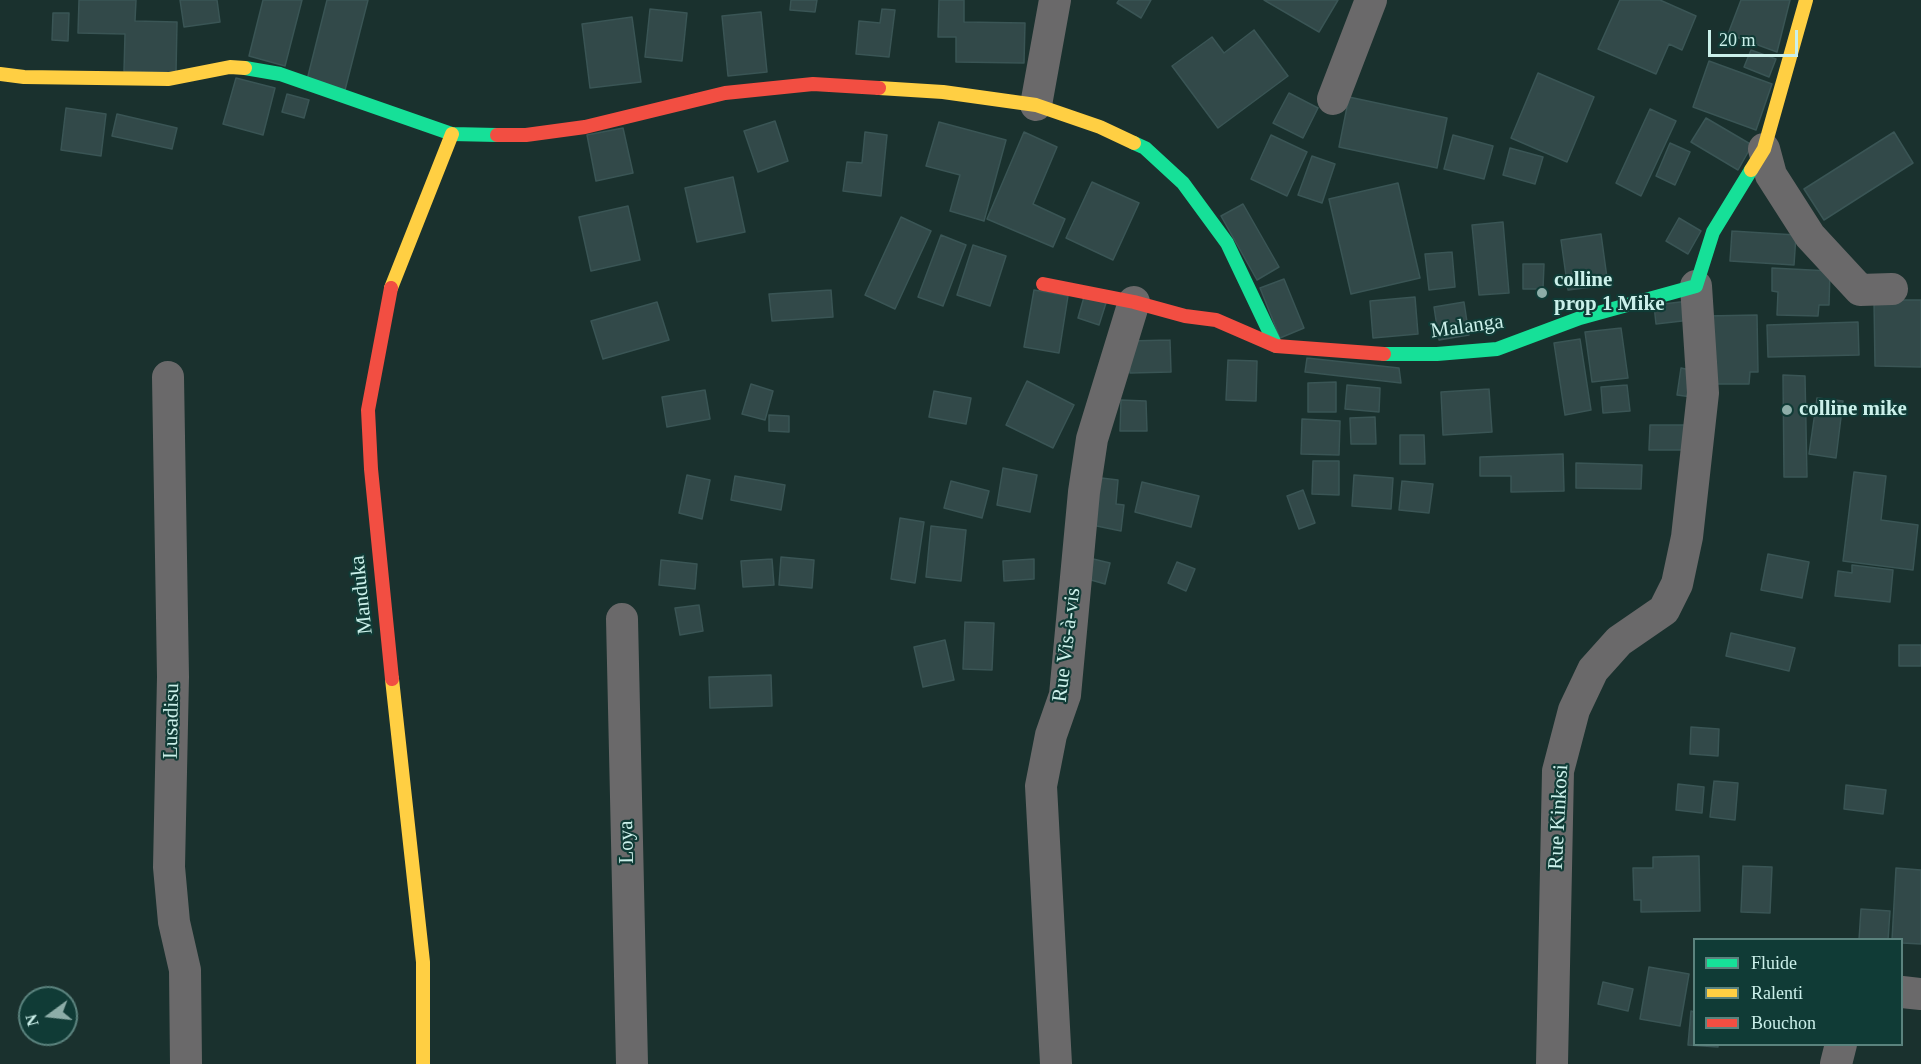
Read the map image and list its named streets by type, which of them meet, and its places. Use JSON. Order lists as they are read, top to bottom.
{
  "streets": {
    "street": [
      "Malanga",
      "Manduka",
      "Rue Vis-à-vis",
      "Lusadisu",
      "Rue Kinkosi",
      "Loya"
    ]
  },
  "crossings": [
    ["Malanga", "Rue Vis-à-vis"],
    ["Malanga", "Rue Kinkosi"]
  ],
  "places": ["colline prop 1 Mike", "colline mike"],
  "legend": ["Fluide", "Ralenti", "Bouchon"],
  "scale_bar": "20 m",
  "north": "left"
}
